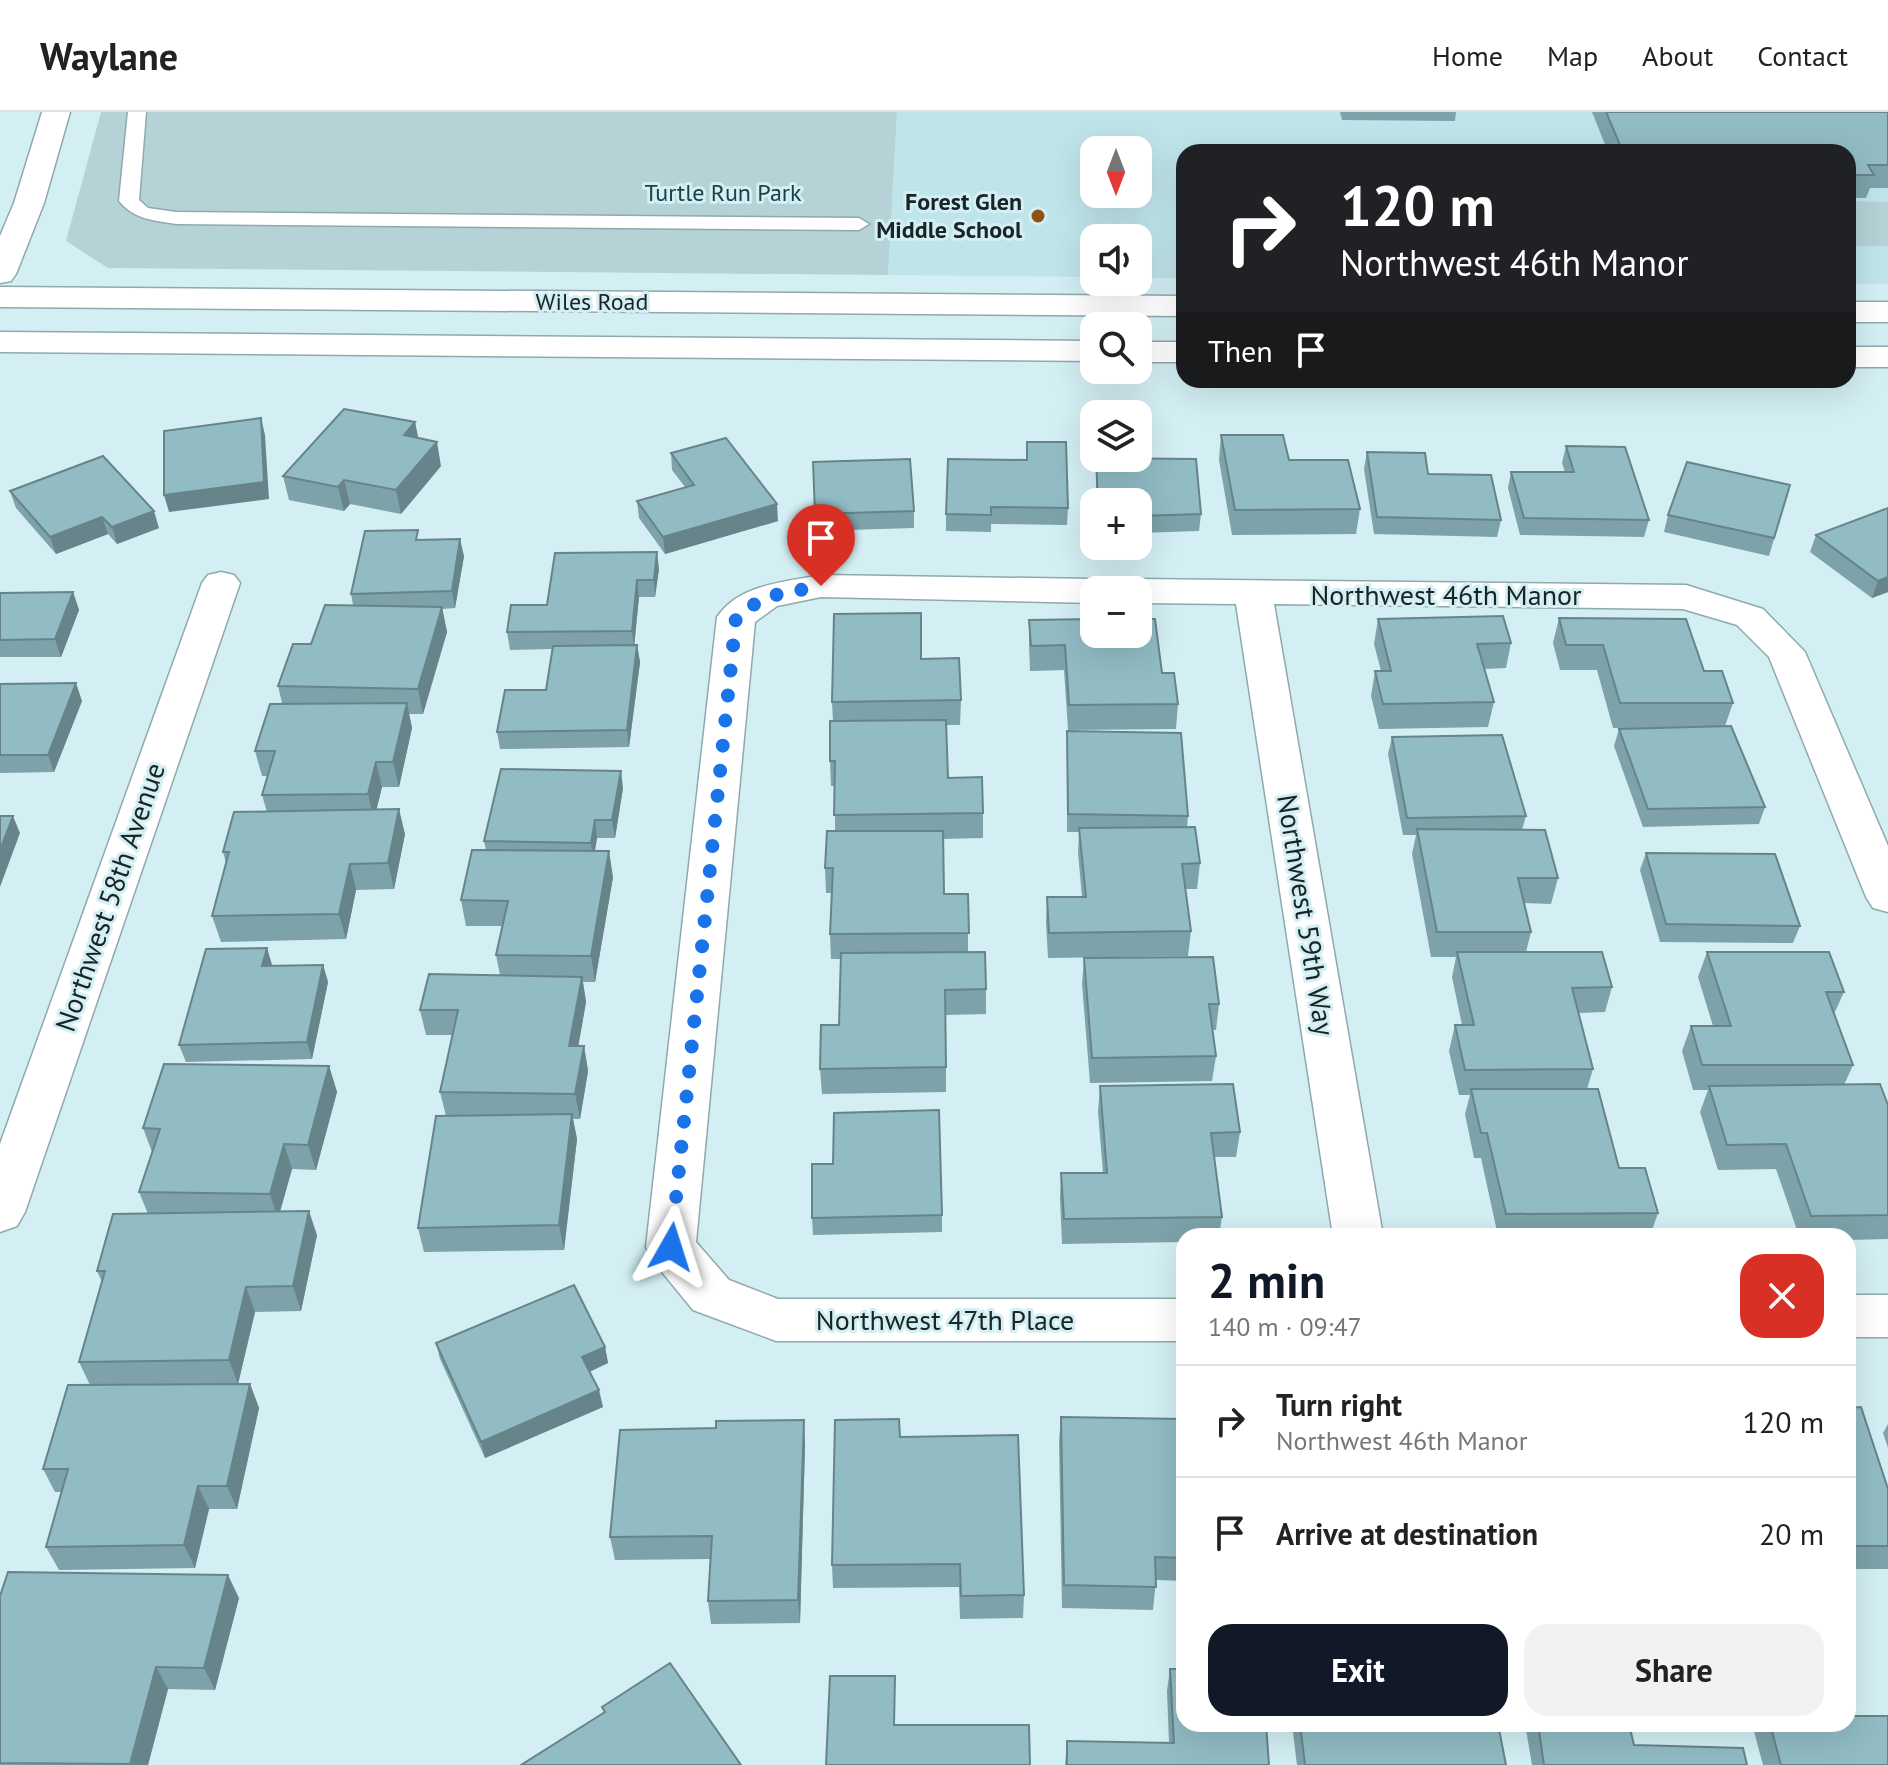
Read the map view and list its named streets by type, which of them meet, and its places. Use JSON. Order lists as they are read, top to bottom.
{
  "streets": {
    "street": [
      "Wiles Road",
      "Northwest 46th Manor",
      "Northwest 58th Avenue",
      "Northwest 59th Way",
      "Northwest 47th Place"
    ]
  },
  "crossings": [
    ["Northwest 46th Manor", "Northwest 59th Way"]
  ],
  "parks": ["Turtle Run Park"],
  "places": ["Forest Glen Middle School"],
  "north": "bottom",
  "page": {
    "header": "Waylane",
    "nav": [
      "Home",
      "Map",
      "About",
      "Contact"
    ],
    "map_buttons": ["+", "−"],
    "turn": ["120 m", "Northwest 46th Manor"],
    "then": "Then",
    "heading": ["2 min", "140 m · 09:47"],
    "list": [
      {
        "name": "Turn right",
        "note": "Northwest 46th Manor",
        "value": "120 m"
      },
      {
        "name": "Arrive at destination",
        "value": "20 m"
      }
    ],
    "buttons": ["Exit", "Share"]
  }
}
